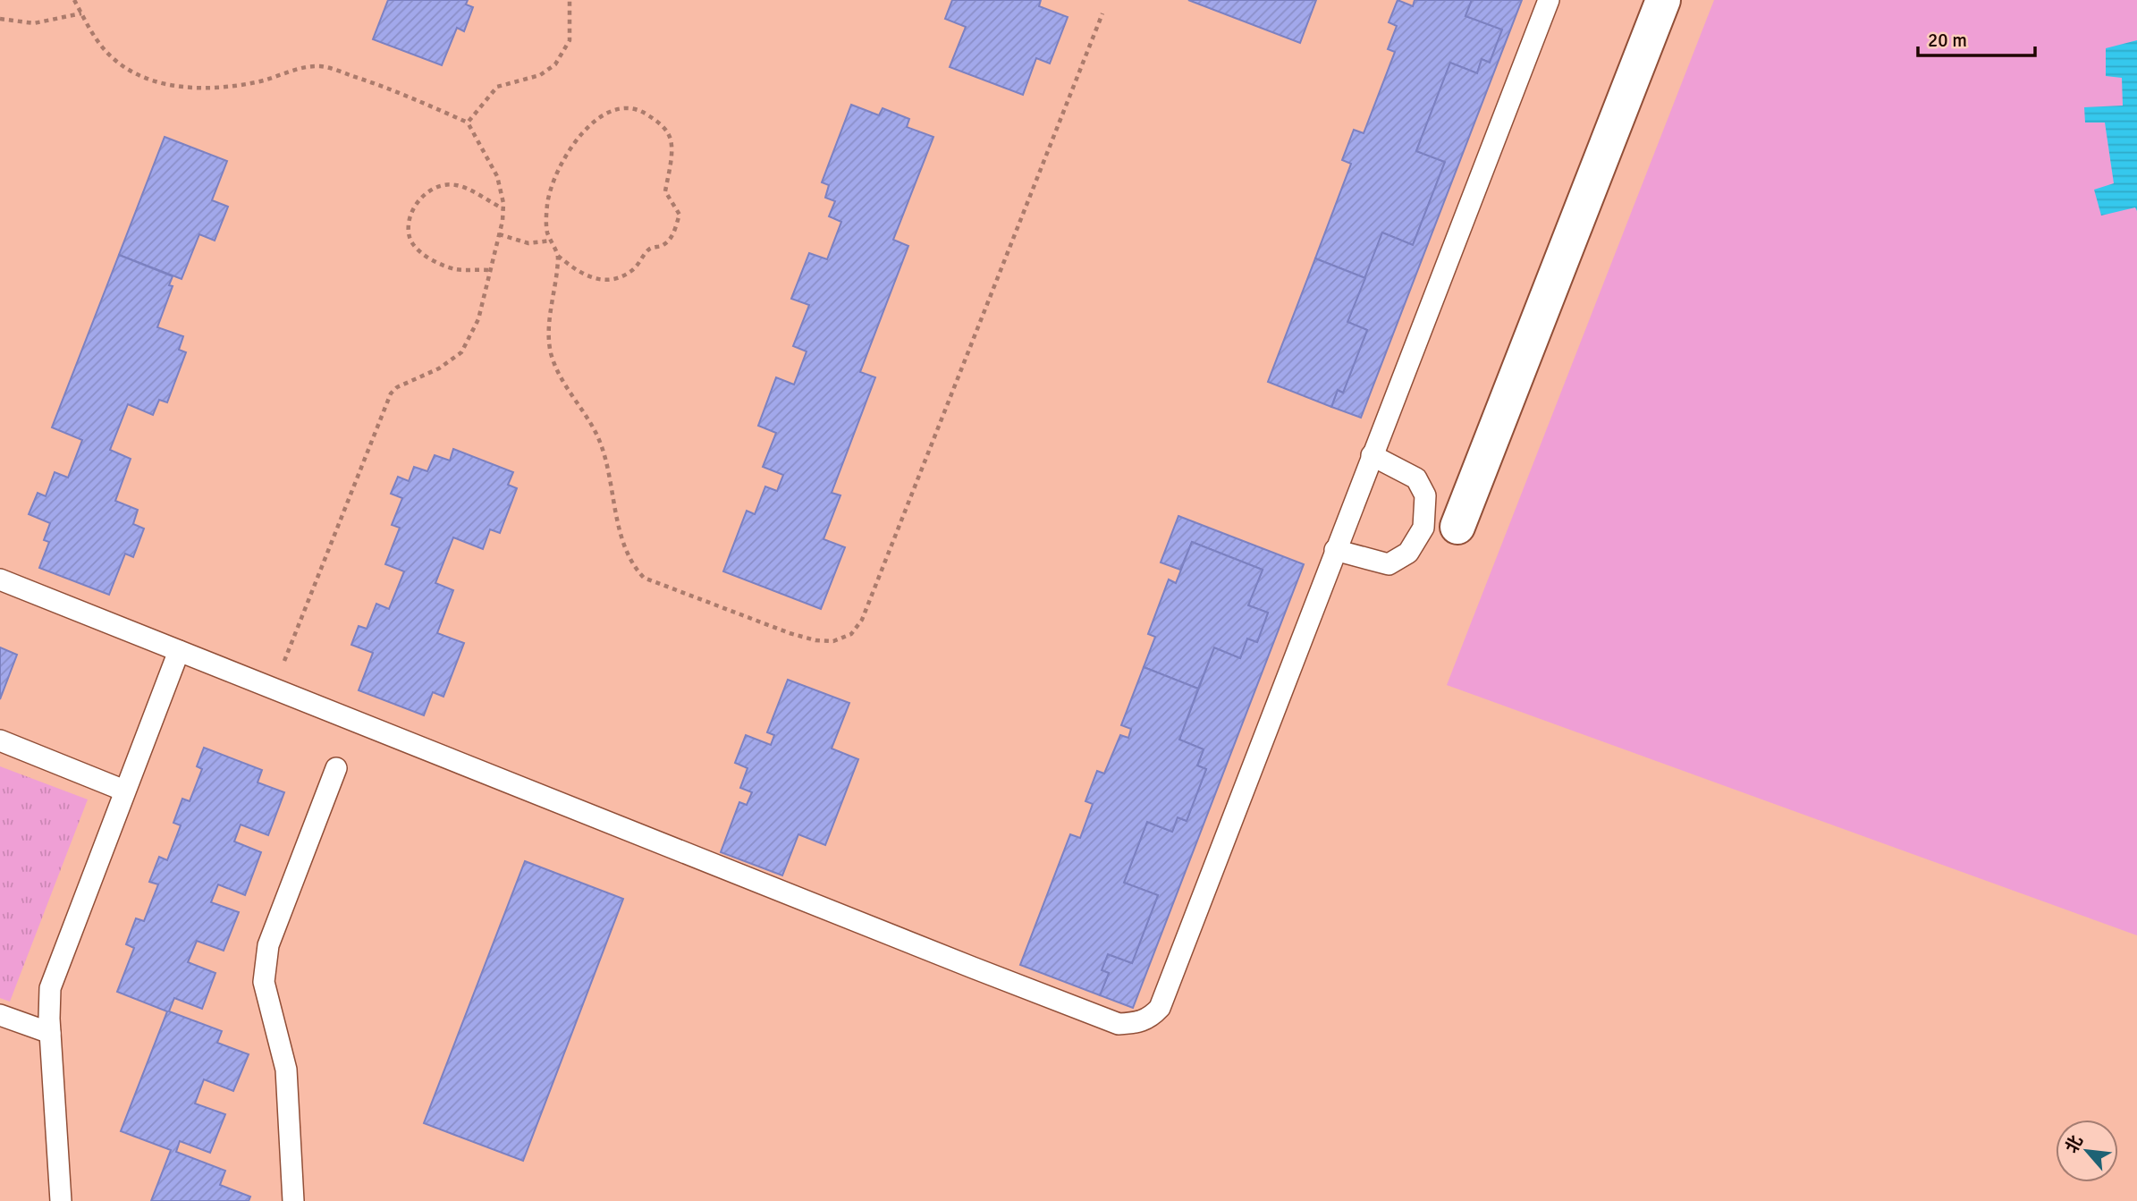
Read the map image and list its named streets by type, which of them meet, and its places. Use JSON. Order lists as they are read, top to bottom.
{
  "scale_bar": "20 m",
  "north": "top left"
}
